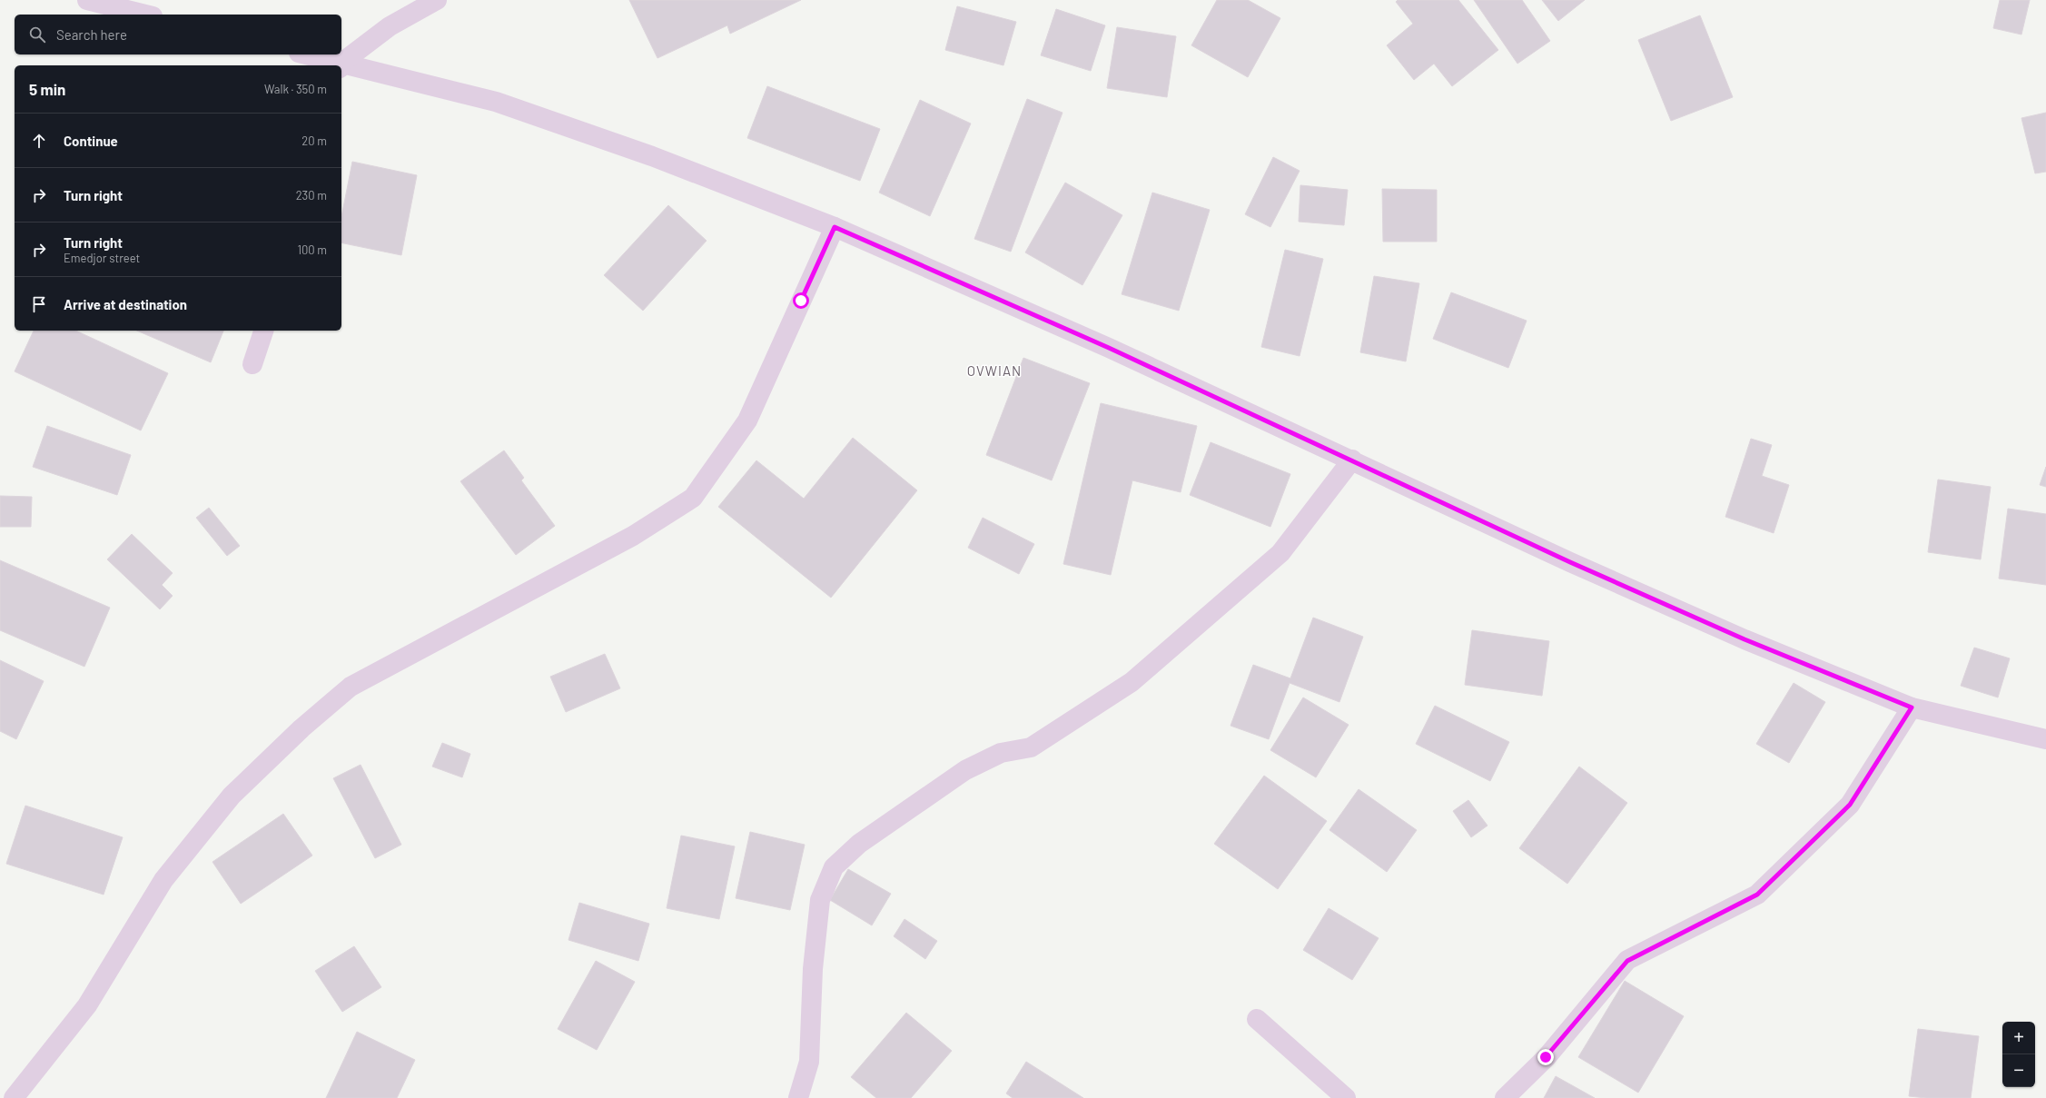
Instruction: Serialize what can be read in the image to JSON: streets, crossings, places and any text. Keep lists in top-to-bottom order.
{
  "districts": ["OVWIAN"],
  "page": {
    "search": "Search here",
    "heading": ["5 min", "Walk · 350 m"],
    "list": [
      ["Continue", "20 m"],
      ["Turn right", "230 m"],
      ["Turn right", "Emedjor street", "100 m"],
      "Arrive at destination"
    ],
    "map_buttons": ["+", "−"]
  }
}
